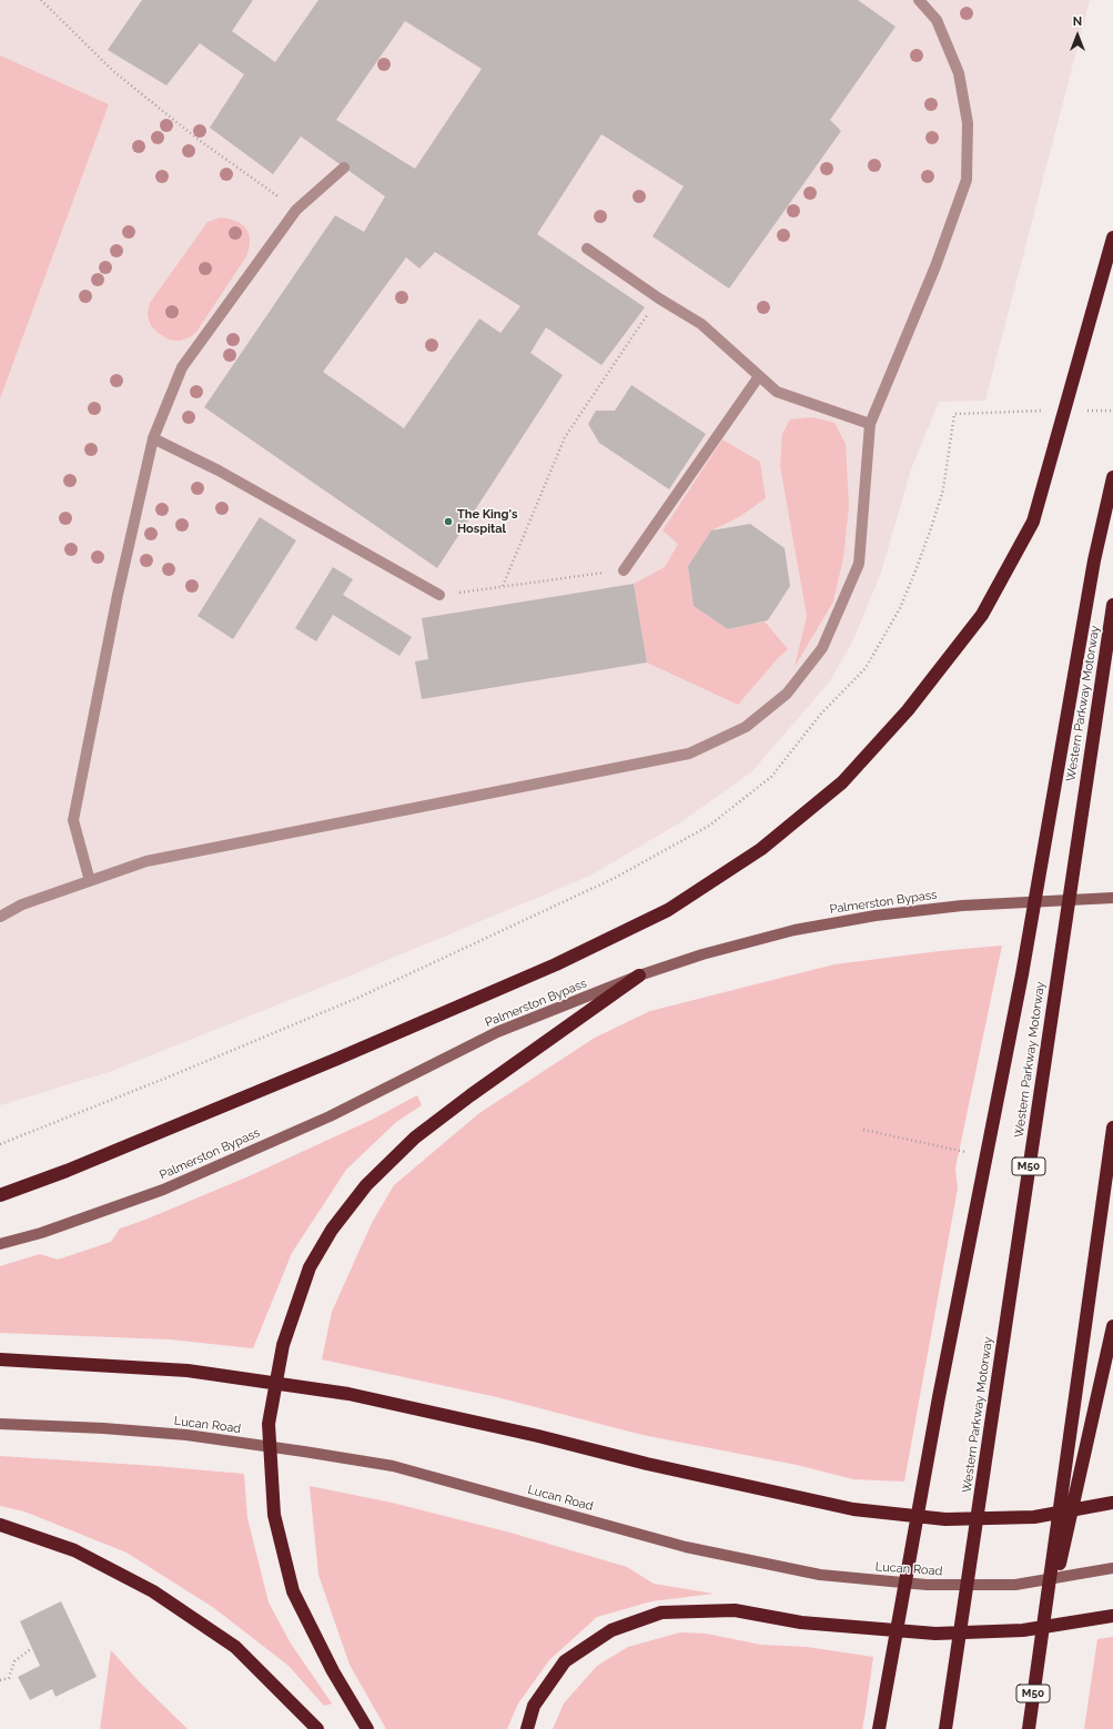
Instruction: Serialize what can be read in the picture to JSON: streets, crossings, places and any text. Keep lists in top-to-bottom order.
{
  "streets": {
    "highway": ["Western Parkway Motorway", "M50"],
    "main road": ["Palmerston Bypass", "Lucan Road"]
  },
  "places": ["The King's Hospital"],
  "north": "top"
}
